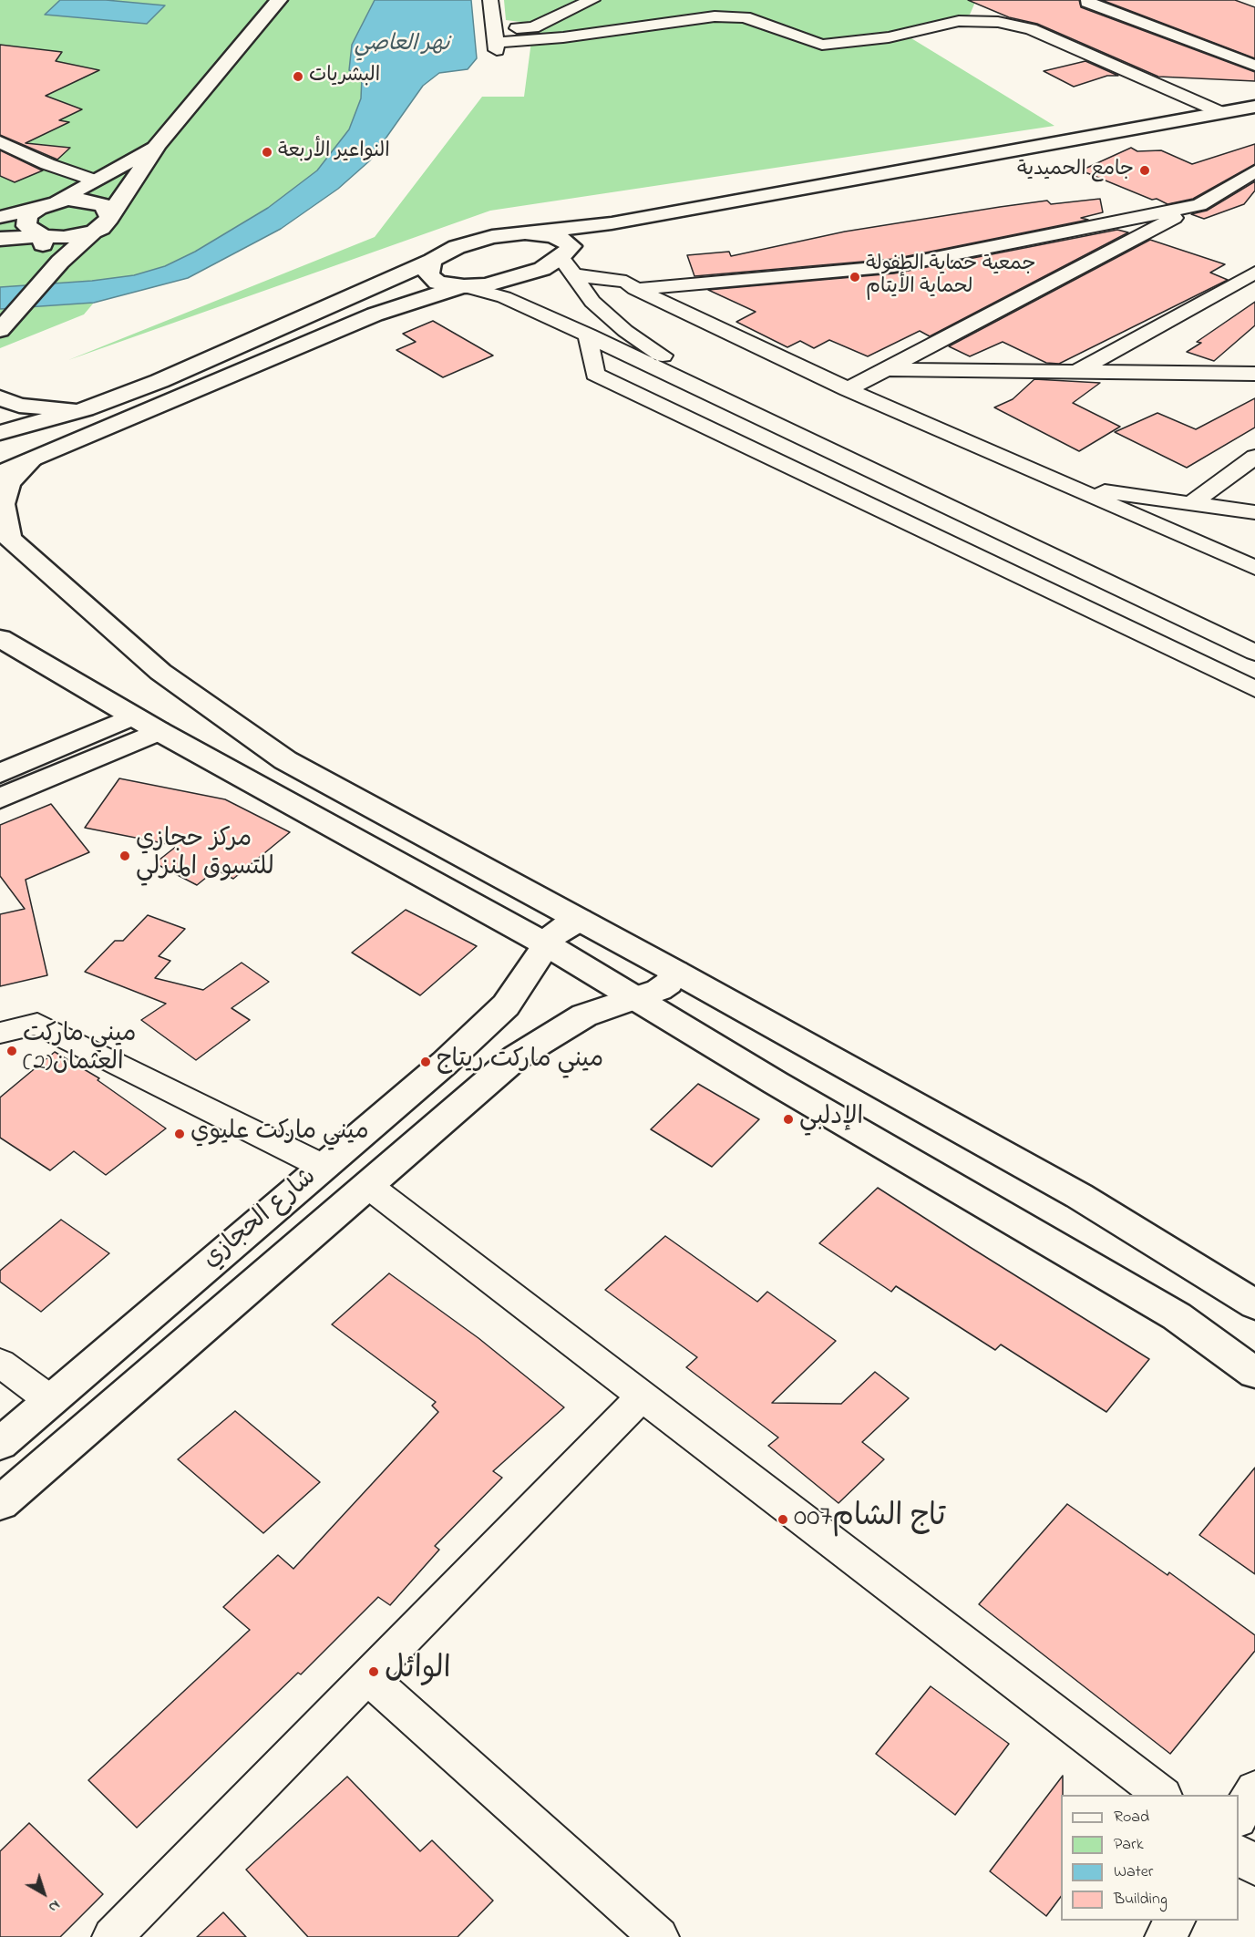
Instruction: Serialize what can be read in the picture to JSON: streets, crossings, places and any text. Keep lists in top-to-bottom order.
{
  "streets": {
    "main road": ["شارع الحجازي"]
  },
  "water": ["نهر العاصي"],
  "places": [
    "البشريات",
    "النواعير الأربعة",
    "جامع الحميدية",
    "جمعية حماية الطفولة لحماية الأيتام",
    "مركز حجازي للتسوق المنزلي",
    "ميني ماركت العثمان(2)",
    "ميني ماركت ريتاج",
    "الإدلبي",
    "ميني ماركت عليوي",
    "تاج الشام007",
    "الوائل"
  ],
  "legend": [
    "Road",
    "Park",
    "Water",
    "Building"
  ],
  "north": "bottom right"
}
